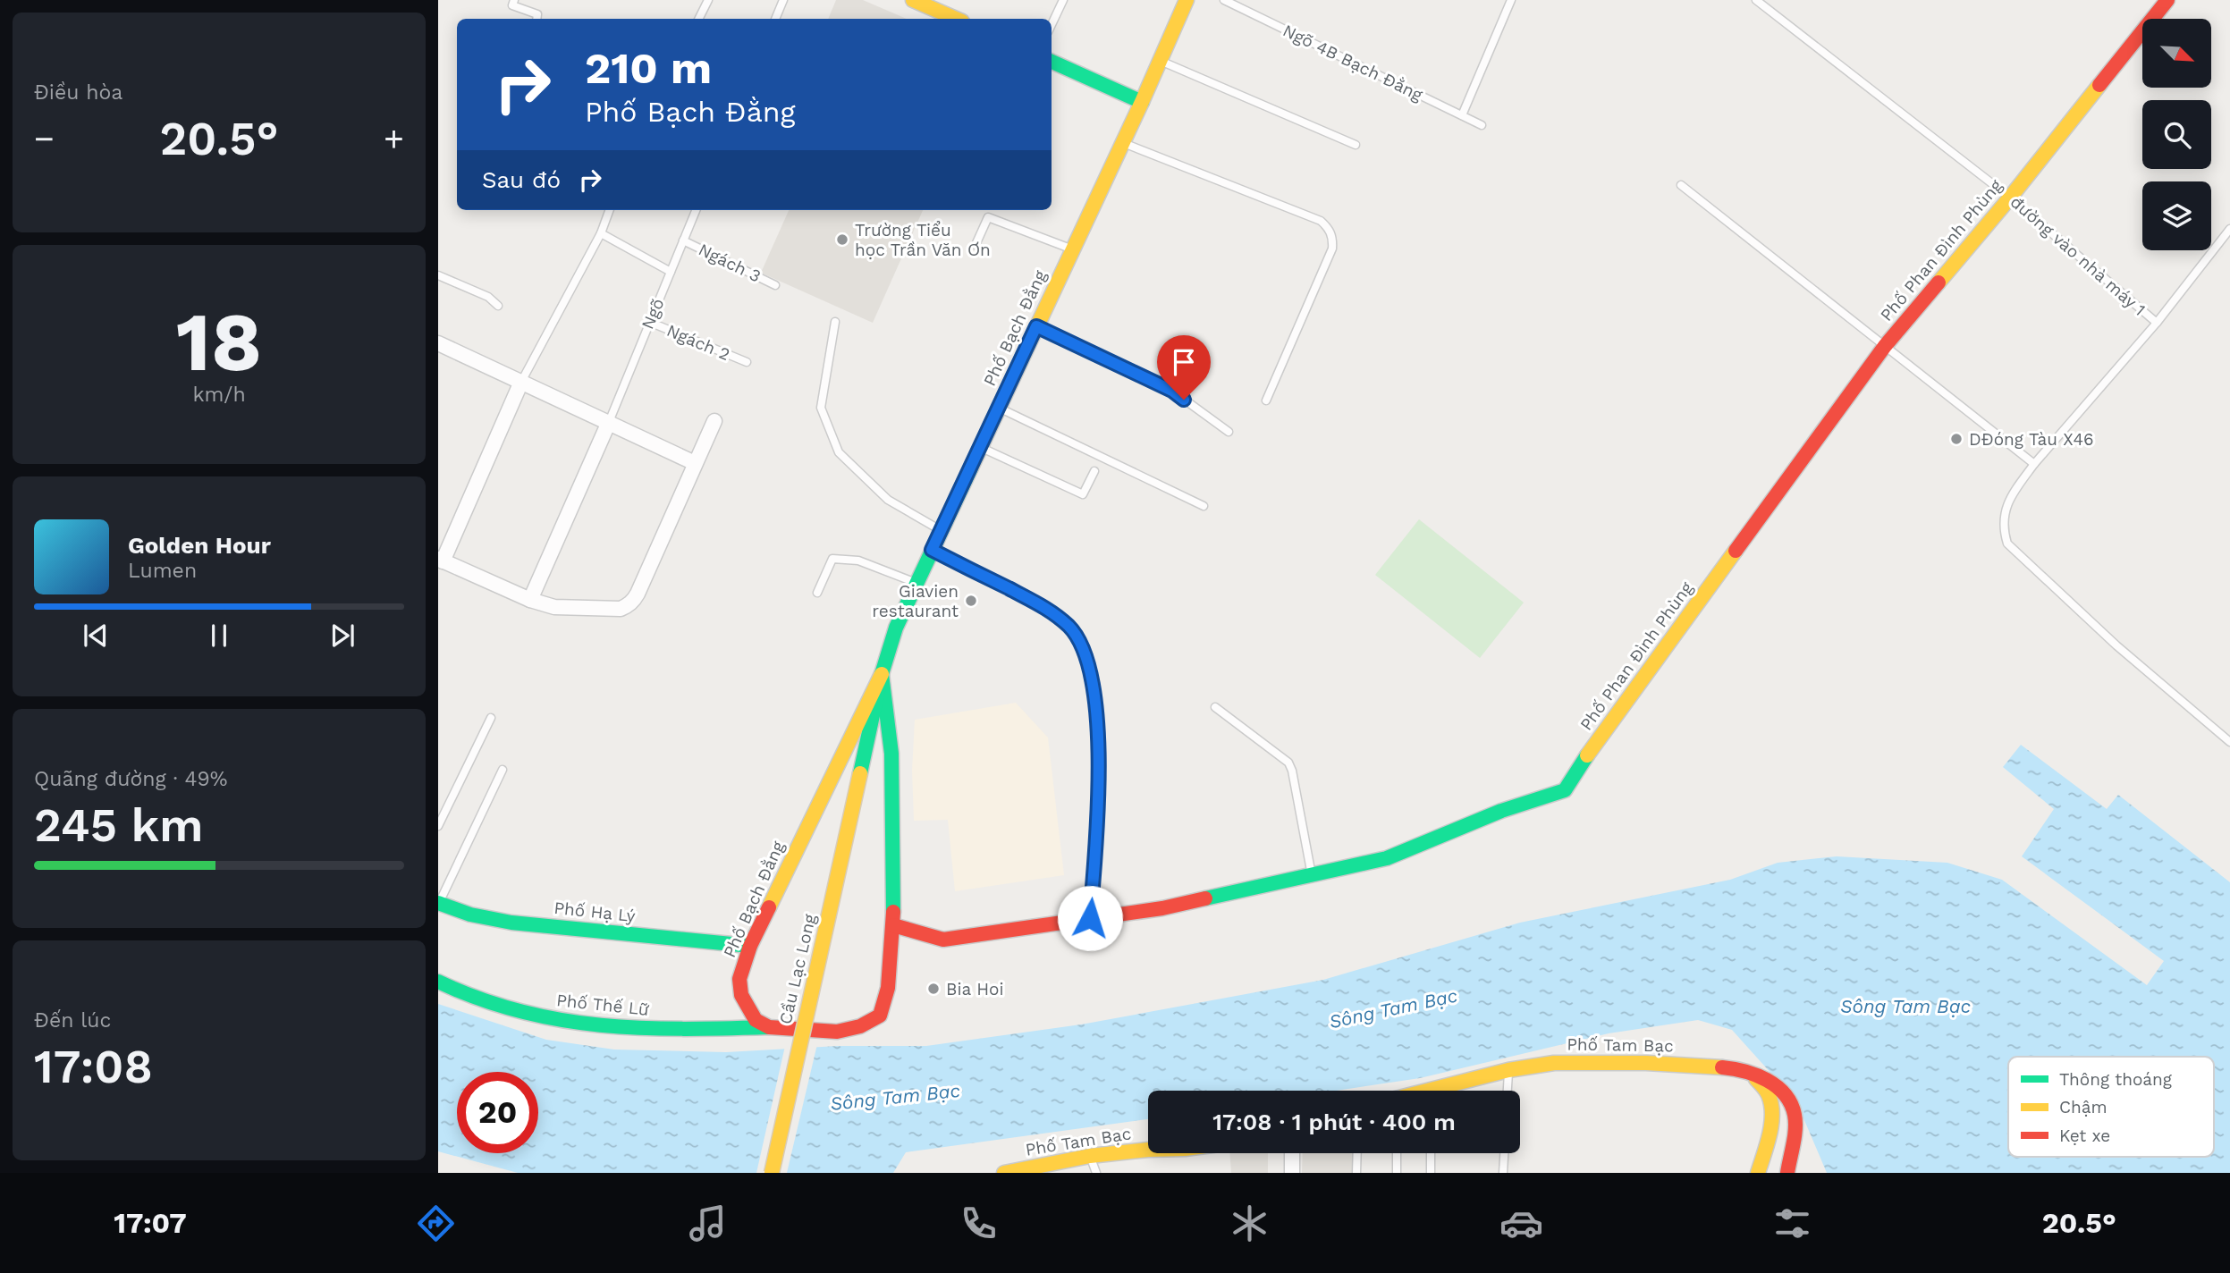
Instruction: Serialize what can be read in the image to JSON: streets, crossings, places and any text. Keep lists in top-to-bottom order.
{
  "streets": {
    "main road": [
      "Phố Phan Đình Phùng",
      "Phố Bạch Đằng",
      "Phố Hạ Lý",
      "Cầu Lạc Long",
      "Phố Thế Lữ",
      "Phố Tam Bạc"
    ],
    "lane": [
      "Ngõ 4B Bạch Đằng",
      "đường vào nhà máy 1",
      "Ngách 3",
      "Ngõ",
      "Ngách 2"
    ]
  },
  "crossings": [
    ["Phố Phan Đình Phùng", "đường vào nhà máy 1"],
    ["Phố Phan Đình Phùng", "Phố Bạch Đằng"],
    ["Ngách 3", "Ngõ"],
    ["Ngõ", "Ngách 2"],
    ["Phố Bạch Đằng", "Phố Hạ Lý"],
    ["Phố Bạch Đằng", "Cầu Lạc Long"],
    ["Phố Bạch Đằng", "Phố Thế Lữ"]
  ],
  "water": ["Sông Tam Bạc"],
  "places": [
    "Trường Tiểu học Trần Văn Ơn",
    "DĐóng Tàu X46",
    "Giavien restaurant",
    "Bia Hoi"
  ],
  "legend": ["Thông thoáng", "Chậm", "Kẹt xe"],
  "north": "bottom right",
  "page": {
    "tile": [
      "Điều hòa",
      ["18", "km/h"],
      ["Quãng đường · 49%", "245 km"],
      ["Đến lúc", "17:08"]
    ],
    "turn": ["210 m", "Phố Bạch Đằng"],
    "heat": ["−", "20.5°", "+"],
    "then": "Sau đó",
    "song": ["Golden Hour", "Lumen"],
    "limit": "20",
    "trip": "17:08 · 1 phút · 400 m",
    "tabs": ["17:07", "20.5°"]
  }
}
